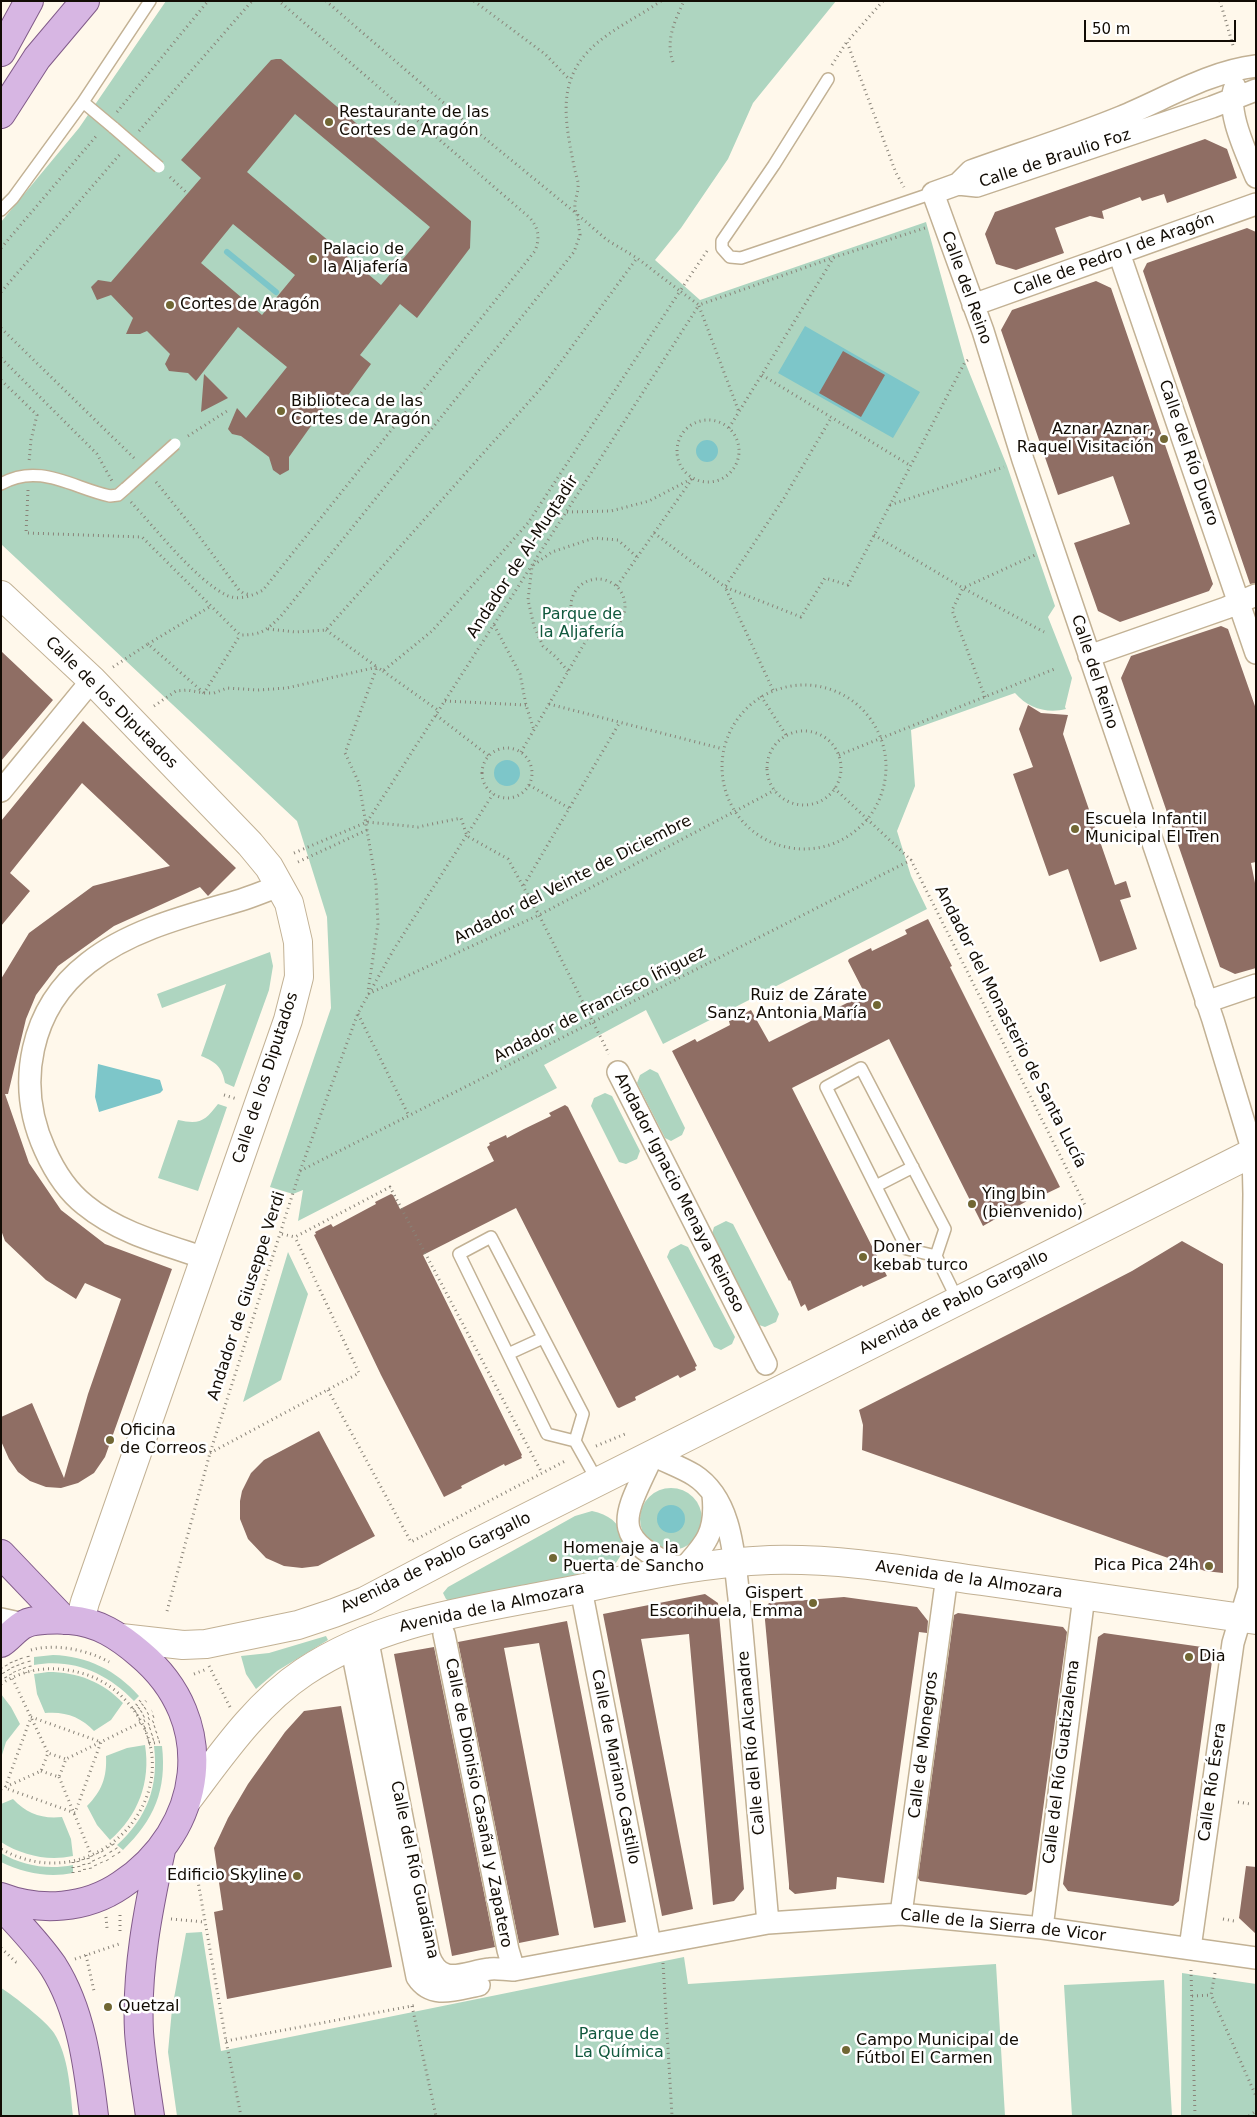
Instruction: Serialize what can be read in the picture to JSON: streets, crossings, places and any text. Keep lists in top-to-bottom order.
{
  "streets": {
    "street": [
      "Calle de Braulio Foz",
      "Calle de Pedro I de Aragón",
      "Calle del Reino",
      "Calle del Río Duero",
      "Calle de los Diputados",
      "Andador Ignacio Menaya Reinoso",
      "Avenida de Pablo Gargallo",
      "Avenida de la Almozara",
      "Calle del Río Alcanadre",
      "Calle de Monegros",
      "Calle del Río Guatizalema",
      "Calle de Mariano Castillo",
      "Calle Río Ésera",
      "Calle de Dionisio Casañal y Zapatero",
      "Calle del Río Guadiana",
      "Calle de la Sierra de Vicor"
    ],
    "path": [
      "Andador de Al-Muqtadir",
      "Andador del Veinte de Diciembre",
      "Andador de Francisco Íñiguez",
      "Andador del Monasterio de Santa Lucía",
      "Andador de Giuseppe Verdi"
    ]
  },
  "crossings": [
    ["Calle de Pedro I de Aragón", "Calle del Reino"],
    ["Calle de Pedro I de Aragón", "Calle del Río Duero"],
    ["Calle del Reino", "Avenida de Pablo Gargallo"],
    ["Calle del Reino", "Calle Río Ésera"],
    ["Andador del Veinte de Diciembre", "Andador Ignacio Menaya Reinoso"],
    ["Andador del Veinte de Diciembre", "Andador de Giuseppe Verdi"],
    ["Andador de Francisco Íñiguez", "Andador del Monasterio de Santa Lucía"],
    ["Andador de Francisco Íñiguez", "Andador Ignacio Menaya Reinoso"],
    ["Andador de Francisco Íñiguez", "Andador de Giuseppe Verdi"],
    ["Avenida de Pablo Gargallo", "Avenida de la Almozara"],
    ["Avenida de la Almozara", "Calle del Río Alcanadre"],
    ["Avenida de la Almozara", "Calle de Monegros"],
    ["Avenida de la Almozara", "Calle del Río Guatizalema"],
    ["Avenida de la Almozara", "Calle de Mariano Castillo"],
    ["Avenida de la Almozara", "Calle Río Ésera"],
    ["Avenida de la Almozara", "Calle del Río Guadiana"],
    ["Calle del Río Alcanadre", "Calle de la Sierra de Vicor"],
    ["Calle de Monegros", "Calle de la Sierra de Vicor"],
    ["Calle del Río Guatizalema", "Calle de la Sierra de Vicor"],
    ["Calle de Mariano Castillo", "Calle de la Sierra de Vicor"],
    ["Calle Río Ésera", "Calle de la Sierra de Vicor"],
    ["Calle de Dionisio Casañal y Zapatero", "Calle del Río Guadiana"],
    ["Calle de Dionisio Casañal y Zapatero", "Calle de la Sierra de Vicor"],
    ["Calle del Río Guadiana", "Calle de la Sierra de Vicor"]
  ],
  "parks": ["Parque de la Aljafería", "Parque de La Química"],
  "places": [
    "Restaurante de las Cortes de Aragón",
    "Palacio de la Aljafería",
    "Cortes de Aragón",
    "Biblioteca de las Cortes de Aragón",
    "Aznar Aznar, Raquel Visitación",
    "Escuela Infantil Municipal El Tren",
    "Ruiz de Zárate Sanz, Antonia María",
    "Ying bin (bienvenido)",
    "Doner kebab turco",
    "Oficina de Correos",
    "Homenaje a la Puerta de Sancho",
    "Pica Pica 24h",
    "Gispert Escorihuela, Emma",
    "Dia",
    "Edificio Skyline",
    "Quetzal",
    "Campo Municipal de Fútbol El Carmen"
  ],
  "scale_bar": "50 m"
}
